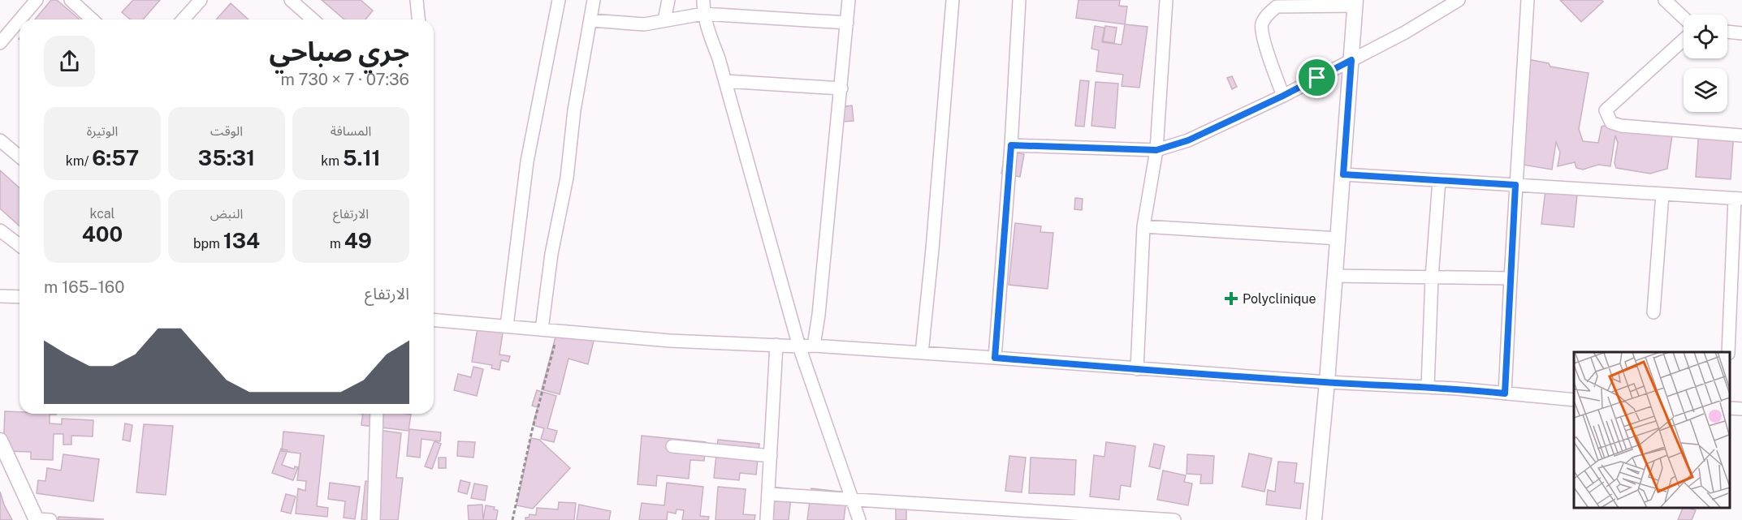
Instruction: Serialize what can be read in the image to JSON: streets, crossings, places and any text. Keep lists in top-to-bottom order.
{
  "places": {
    "health": ["Polyclinique"]
  },
  "page": {
    "heading": ["جري صباحي", "07:36 · 7 × 730 m"],
    "stats": [
      ["المسافة", "5.11 km"],
      ["الوقت", "35:31"],
      ["الوتيرة", "6:57 /km"],
      ["الارتفاع", "49 m"],
      ["النبض", "134 bpm"],
      ["kcal", "400"]
    ],
    "chart": ["الارتفاع", "160–165 m"]
  }
}
